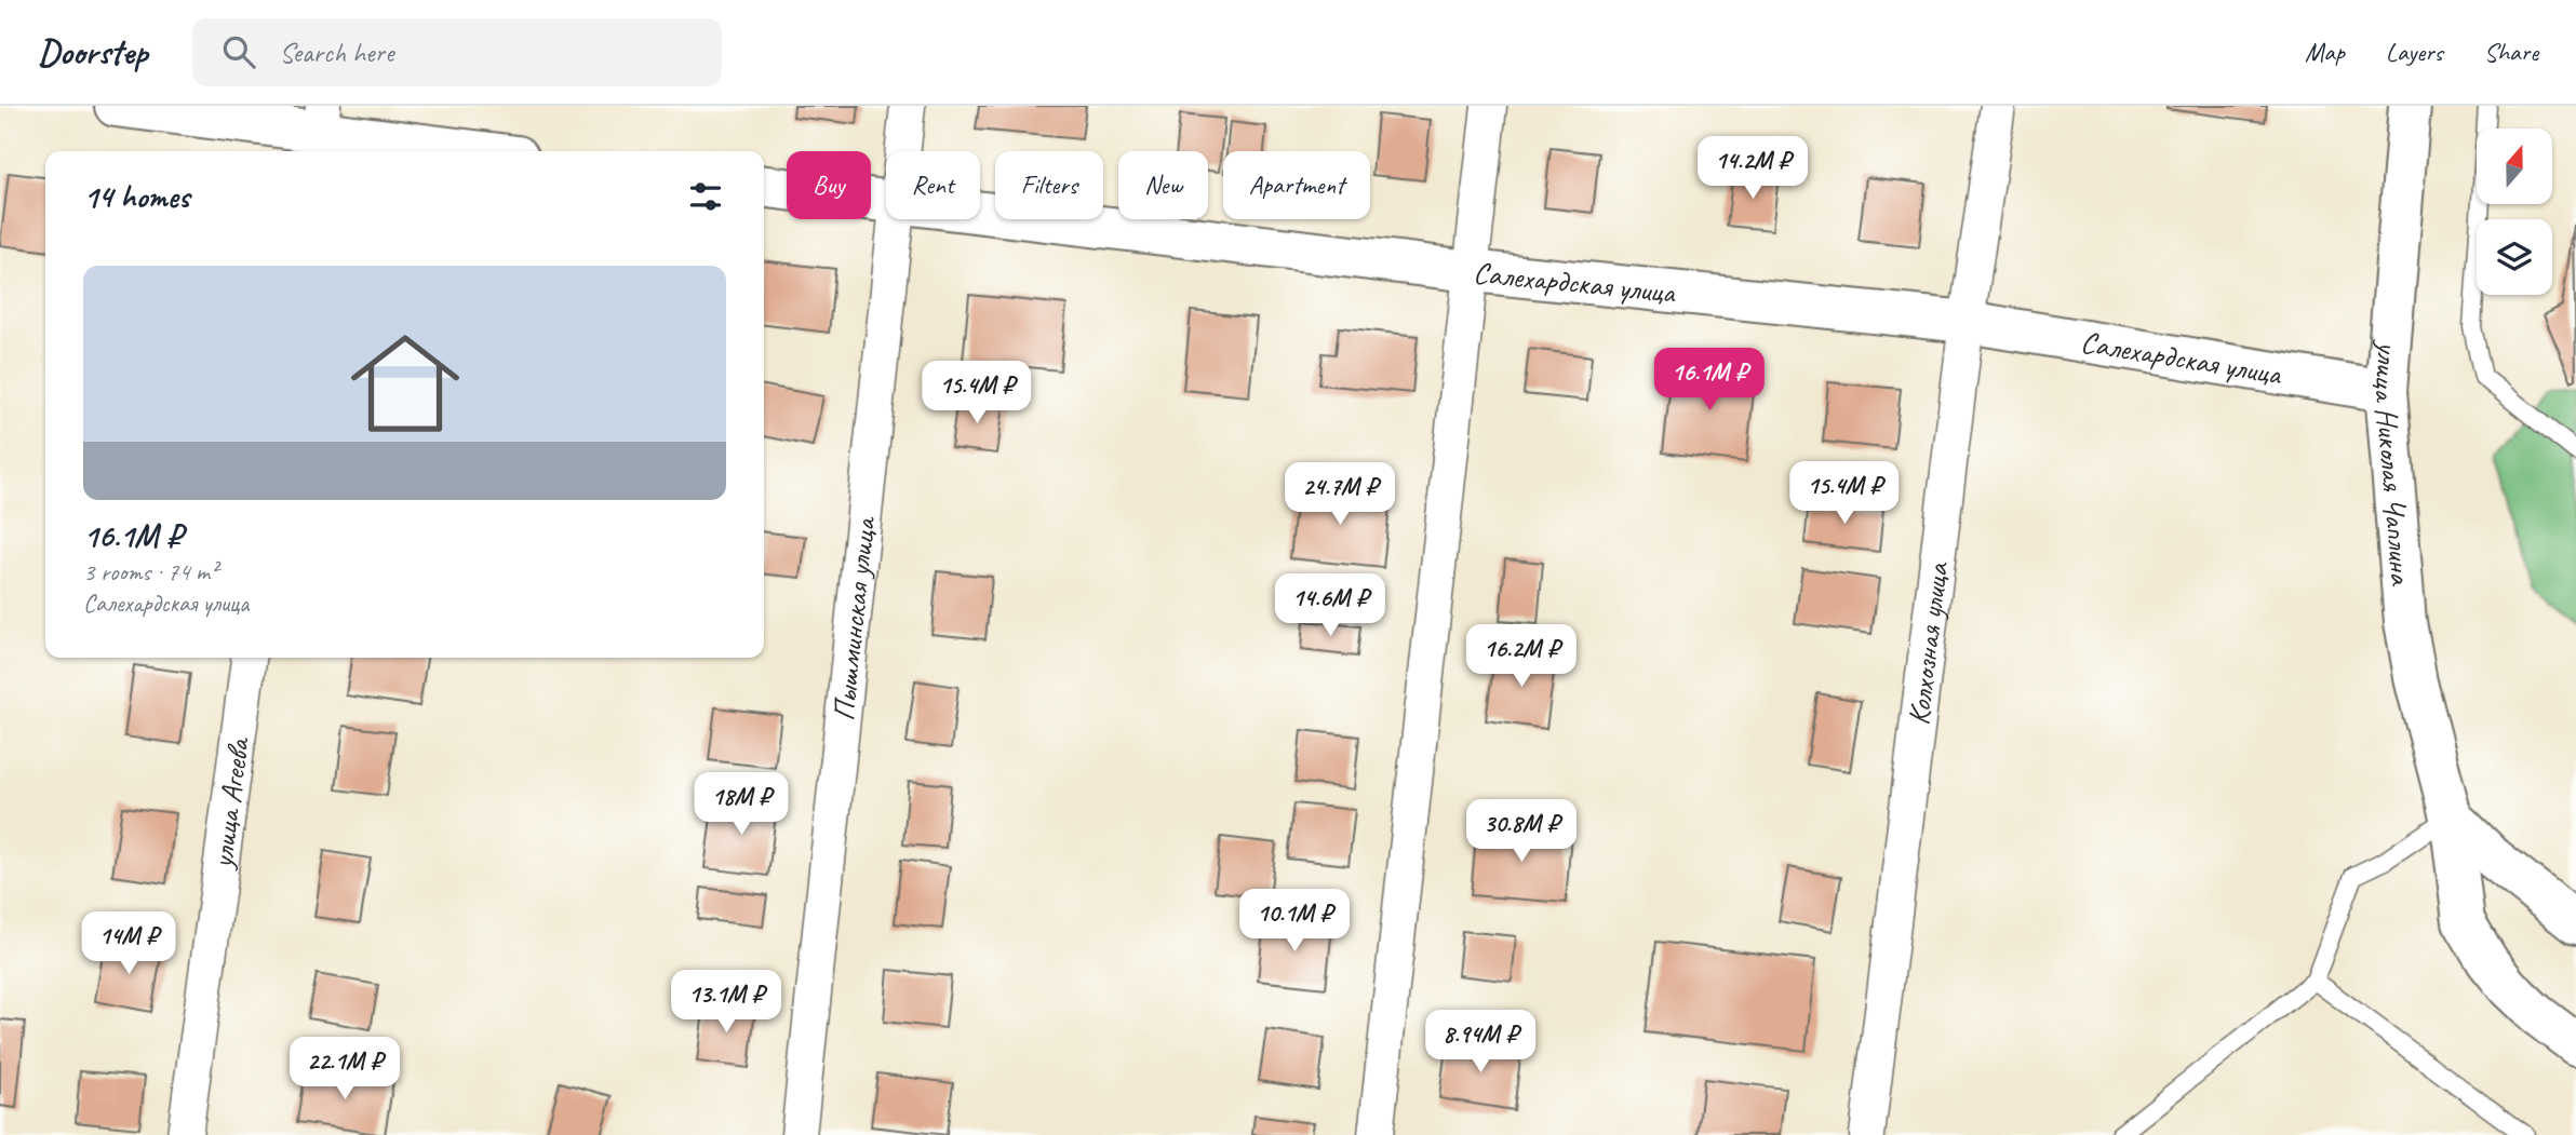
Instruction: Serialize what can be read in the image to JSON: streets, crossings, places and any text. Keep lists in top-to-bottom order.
{
  "streets": {
    "street": [
      "Салехардская улица",
      "улица Николая Чаплина",
      "Пышминская улица",
      "Колхозная улица",
      "улица Агеева"
    ]
  },
  "crossings": [
    ["Салехардская улица", "улица Николая Чаплина"],
    ["Салехардская улица", "Колхозная улица"]
  ],
  "north": "top",
  "page": {
    "header": "Doorstep",
    "search": "Search here",
    "nav": ["Map", "Layers", "Share"],
    "price": [
      "14.2M ₽",
      "16.1M ₽",
      "15.4M ₽",
      "15.4M ₽",
      "24.7M ₽",
      "14.6M ₽",
      "16.2M ₽",
      "18M ₽",
      "30.8M ₽",
      "10.1M ₽",
      "14M ₽",
      "13.1M ₽",
      "8.94M ₽",
      "22.1M ₽"
    ],
    "chip": [
      "Buy",
      "Rent",
      "Filters",
      "New",
      "Apartment"
    ],
    "heading": "14 homes",
    "list": [
      {
        "name": "16.1M ₽",
        "note": "3 rooms · 74 m² · Салехардская улица"
      }
    ]
  }
}
